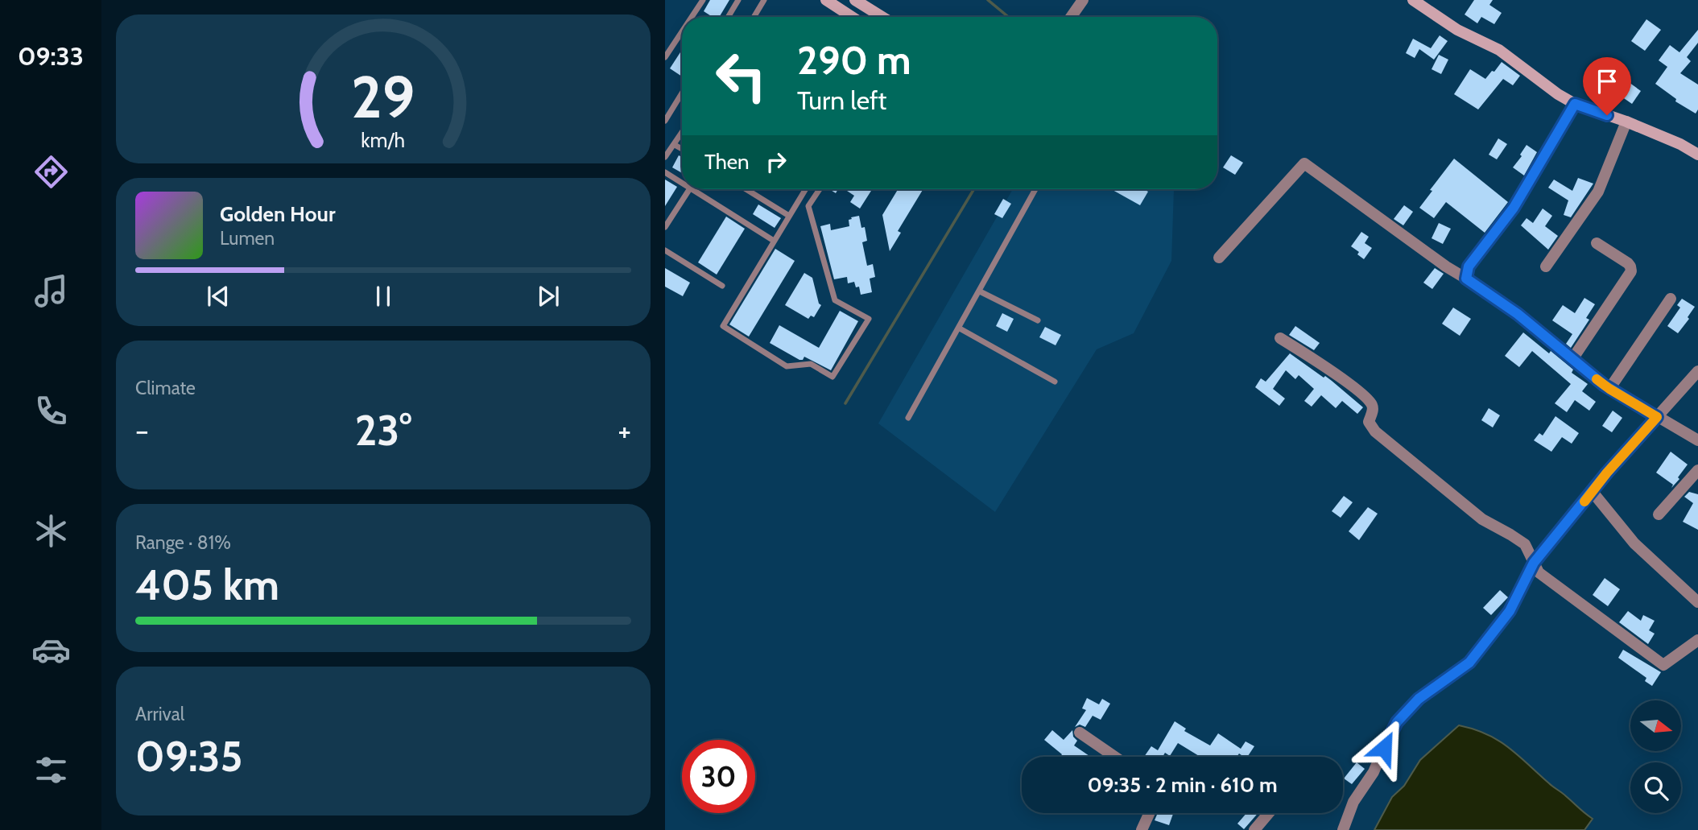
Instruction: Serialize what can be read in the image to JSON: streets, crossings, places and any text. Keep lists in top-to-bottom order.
{
  "north": "right",
  "page": {
    "tabs": "09:33",
    "turn": ["290 m", "Turn left"],
    "then": "Then",
    "song": ["Golden Hour", "Lumen"],
    "tile": [
      "Climate",
      ["Range · 81%", "405 km"],
      ["Arrival", "09:35"]
    ],
    "heat": ["−", "23°", "+"],
    "limit": "30",
    "trip": "09:35 · 2 min · 610 m",
    "gauge": ["29", "km/h"]
  }
}
